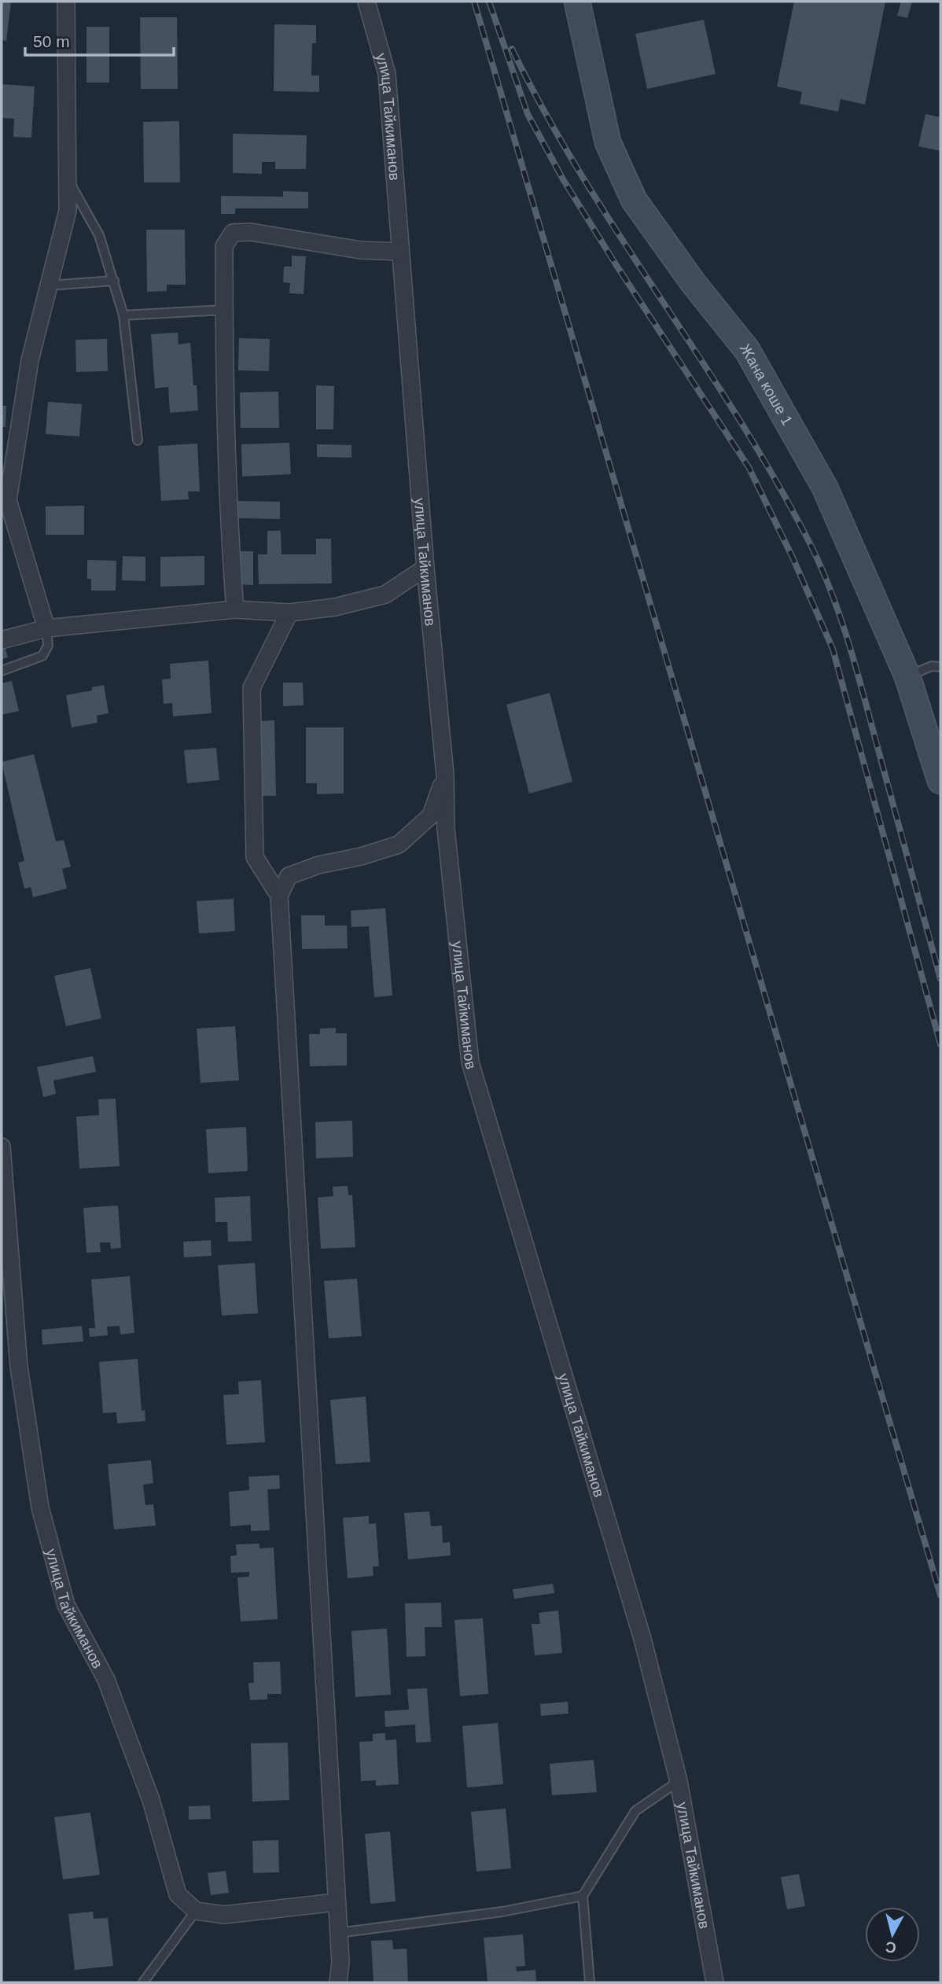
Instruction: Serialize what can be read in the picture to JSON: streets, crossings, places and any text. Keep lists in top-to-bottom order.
{
  "streets": {
    "street": ["улица Тайкиманов", "Жана коше 1"]
  },
  "scale_bar": "50 m",
  "north": "bottom"
}
